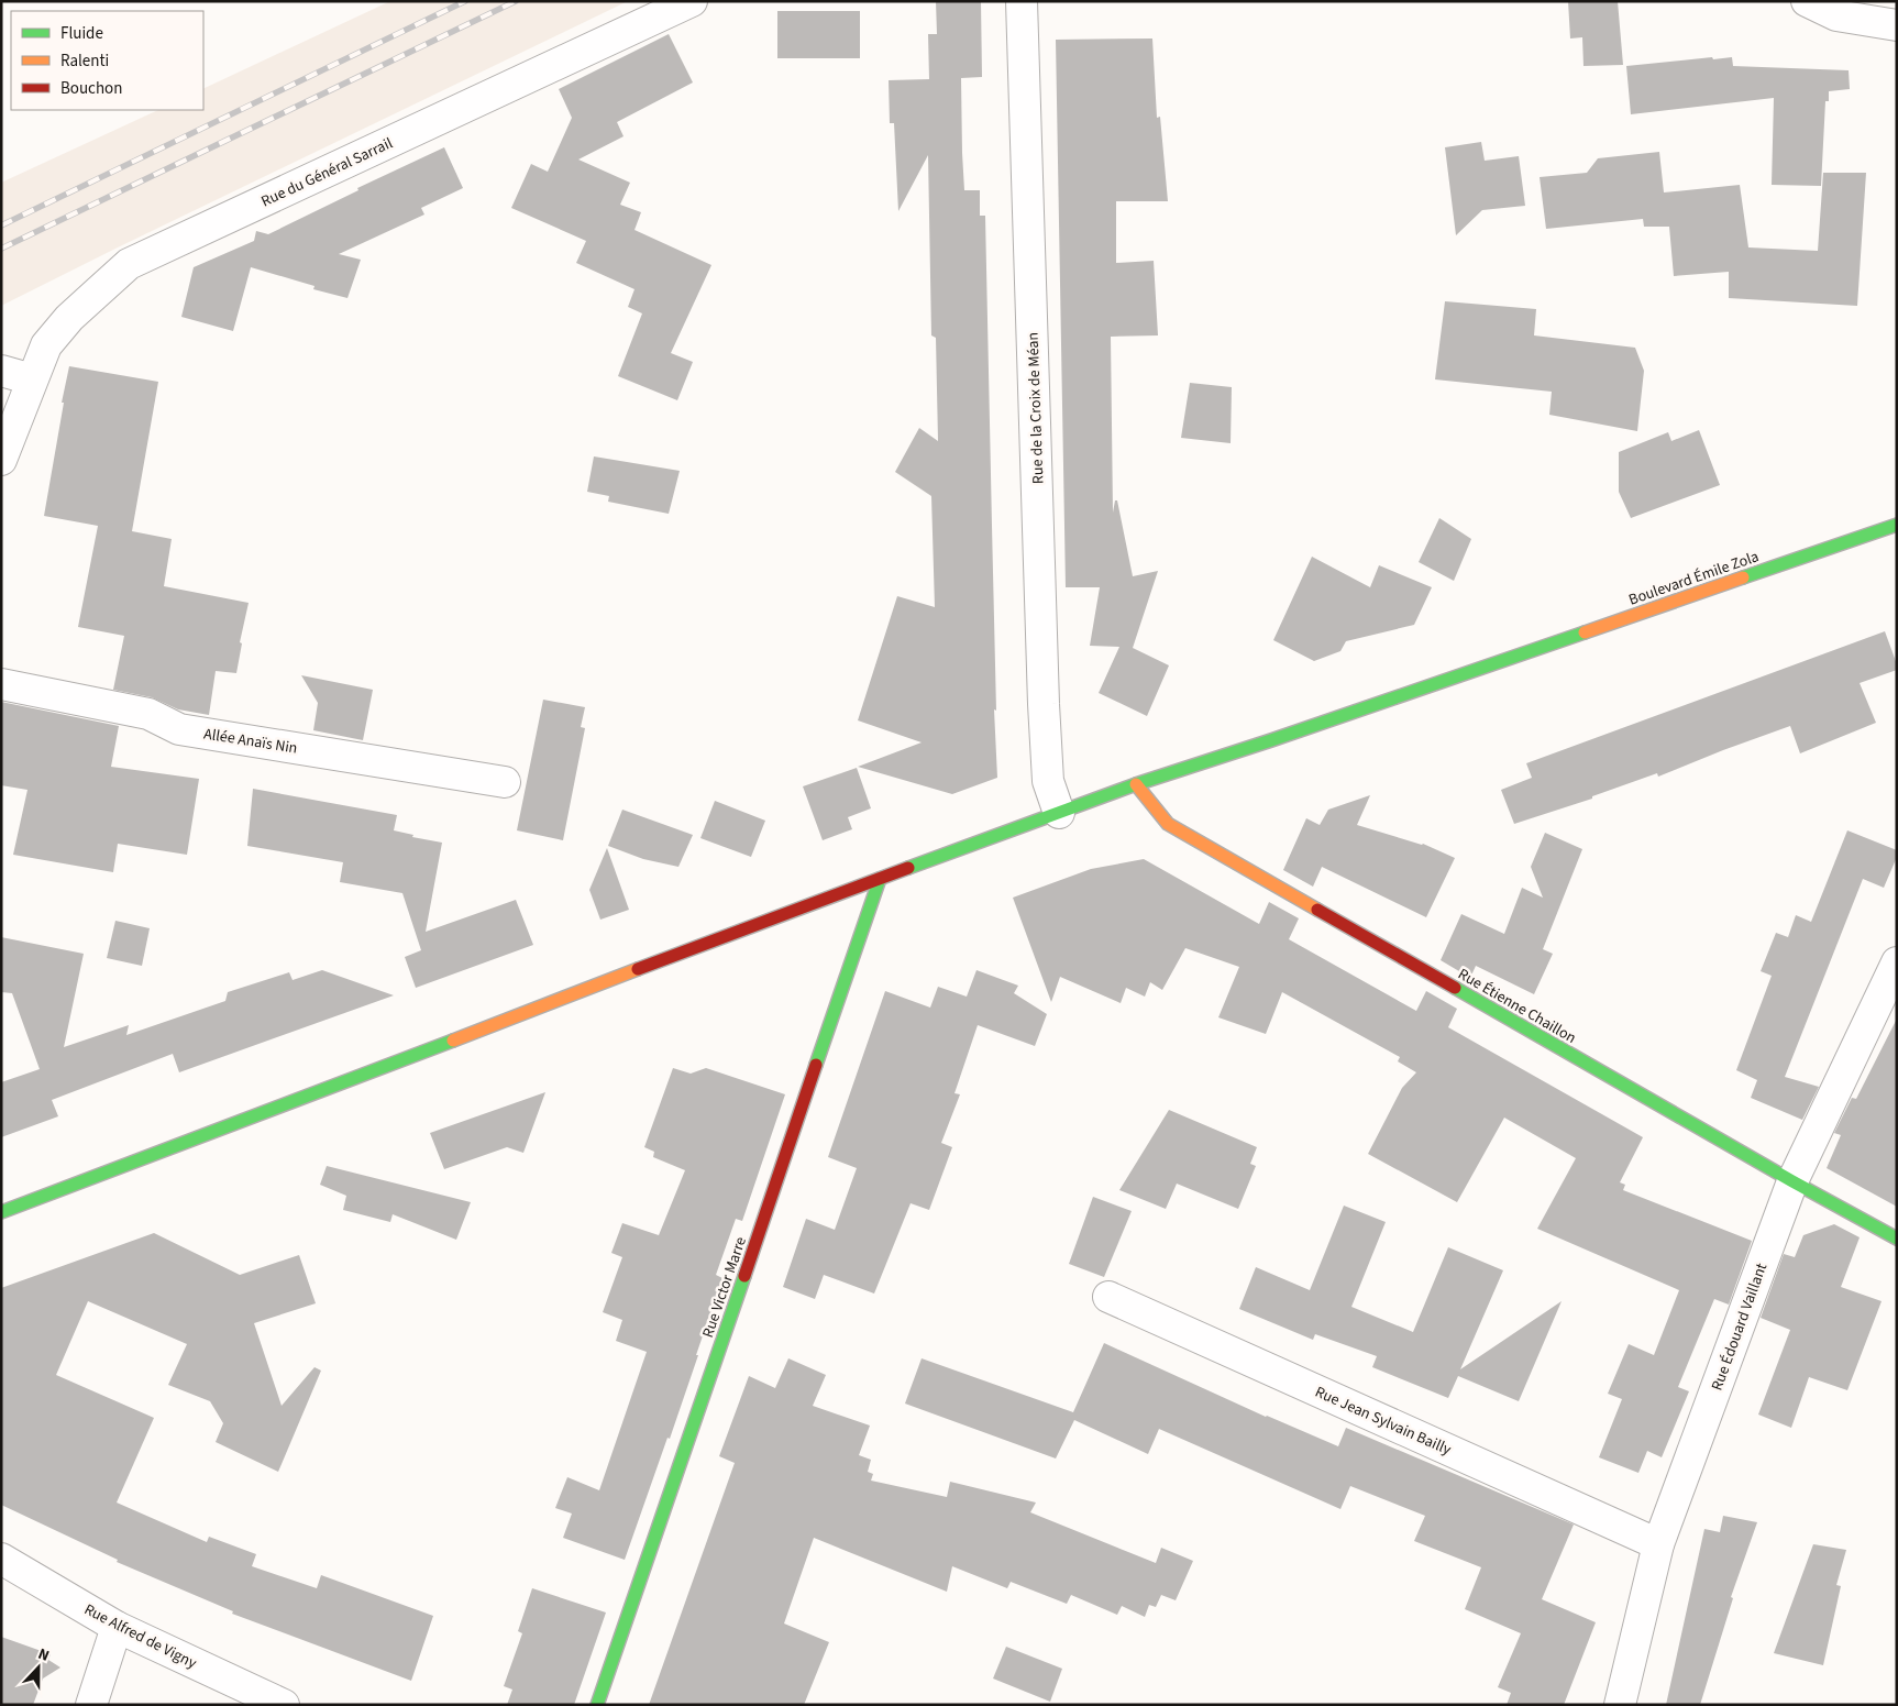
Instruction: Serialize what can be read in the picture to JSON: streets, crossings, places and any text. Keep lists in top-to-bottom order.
{
  "streets": {
    "main road": ["Boulevard Émile Zola", "Rue Étienne Chaillon", "Rue Victor Marre"],
    "street": [
      "Rue du Général Sarrail",
      "Rue de la Croix de Méan",
      "Allée Anaïs Nin",
      "Rue Édouard Vaillant",
      "Rue Jean Sylvain Bailly",
      "Rue Alfred de Vigny"
    ]
  },
  "crossings": [
    ["Rue de la Croix de Méan", "Boulevard Émile Zola"],
    ["Boulevard Émile Zola", "Rue Étienne Chaillon"],
    ["Boulevard Émile Zola", "Rue Victor Marre"],
    ["Rue Étienne Chaillon", "Rue Édouard Vaillant"],
    ["Rue Édouard Vaillant", "Rue Jean Sylvain Bailly"]
  ],
  "legend": ["Fluide", "Ralenti", "Bouchon"],
  "north": "top"
}
